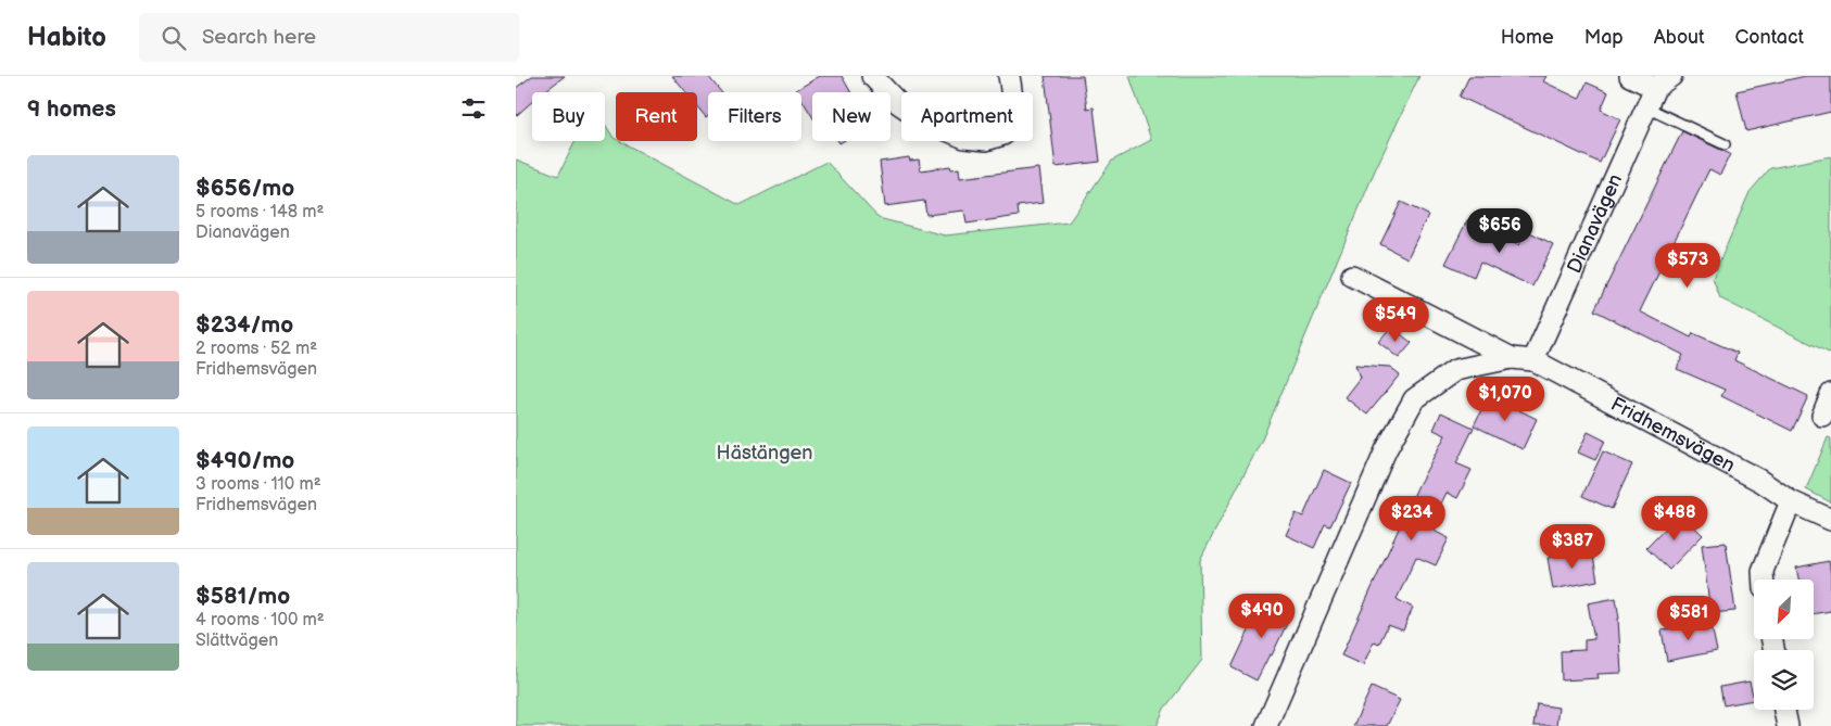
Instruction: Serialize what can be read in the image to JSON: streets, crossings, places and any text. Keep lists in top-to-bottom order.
{
  "streets": {
    "street": ["Dianavägen", "Fridhemsvägen"]
  },
  "crossings": [
    ["Dianavägen", "Fridhemsvägen"]
  ],
  "parks": ["Hästängen"],
  "north": "bottom left",
  "page": {
    "header": "Habito",
    "search": "Search here",
    "nav": [
      "Home",
      "Map",
      "About",
      "Contact"
    ],
    "heading": "9 homes",
    "chip": [
      "Buy",
      "Rent",
      "Filters",
      "New",
      "Apartment"
    ],
    "list": [
      {
        "name": "$656/mo",
        "note": "5 rooms · 148 m² · Dianavägen"
      },
      {
        "name": "$234/mo",
        "note": "2 rooms · 52 m² · Fridhemsvägen"
      },
      {
        "name": "$490/mo",
        "note": "3 rooms · 110 m² · Fridhemsvägen"
      },
      {
        "name": "$581/mo",
        "note": "4 rooms · 100 m² · Slättvägen"
      }
    ],
    "price": [
      "$656",
      "$573",
      "$549",
      "$1,070",
      "$234",
      "$488",
      "$387",
      "$490",
      "$581"
    ]
  }
}
